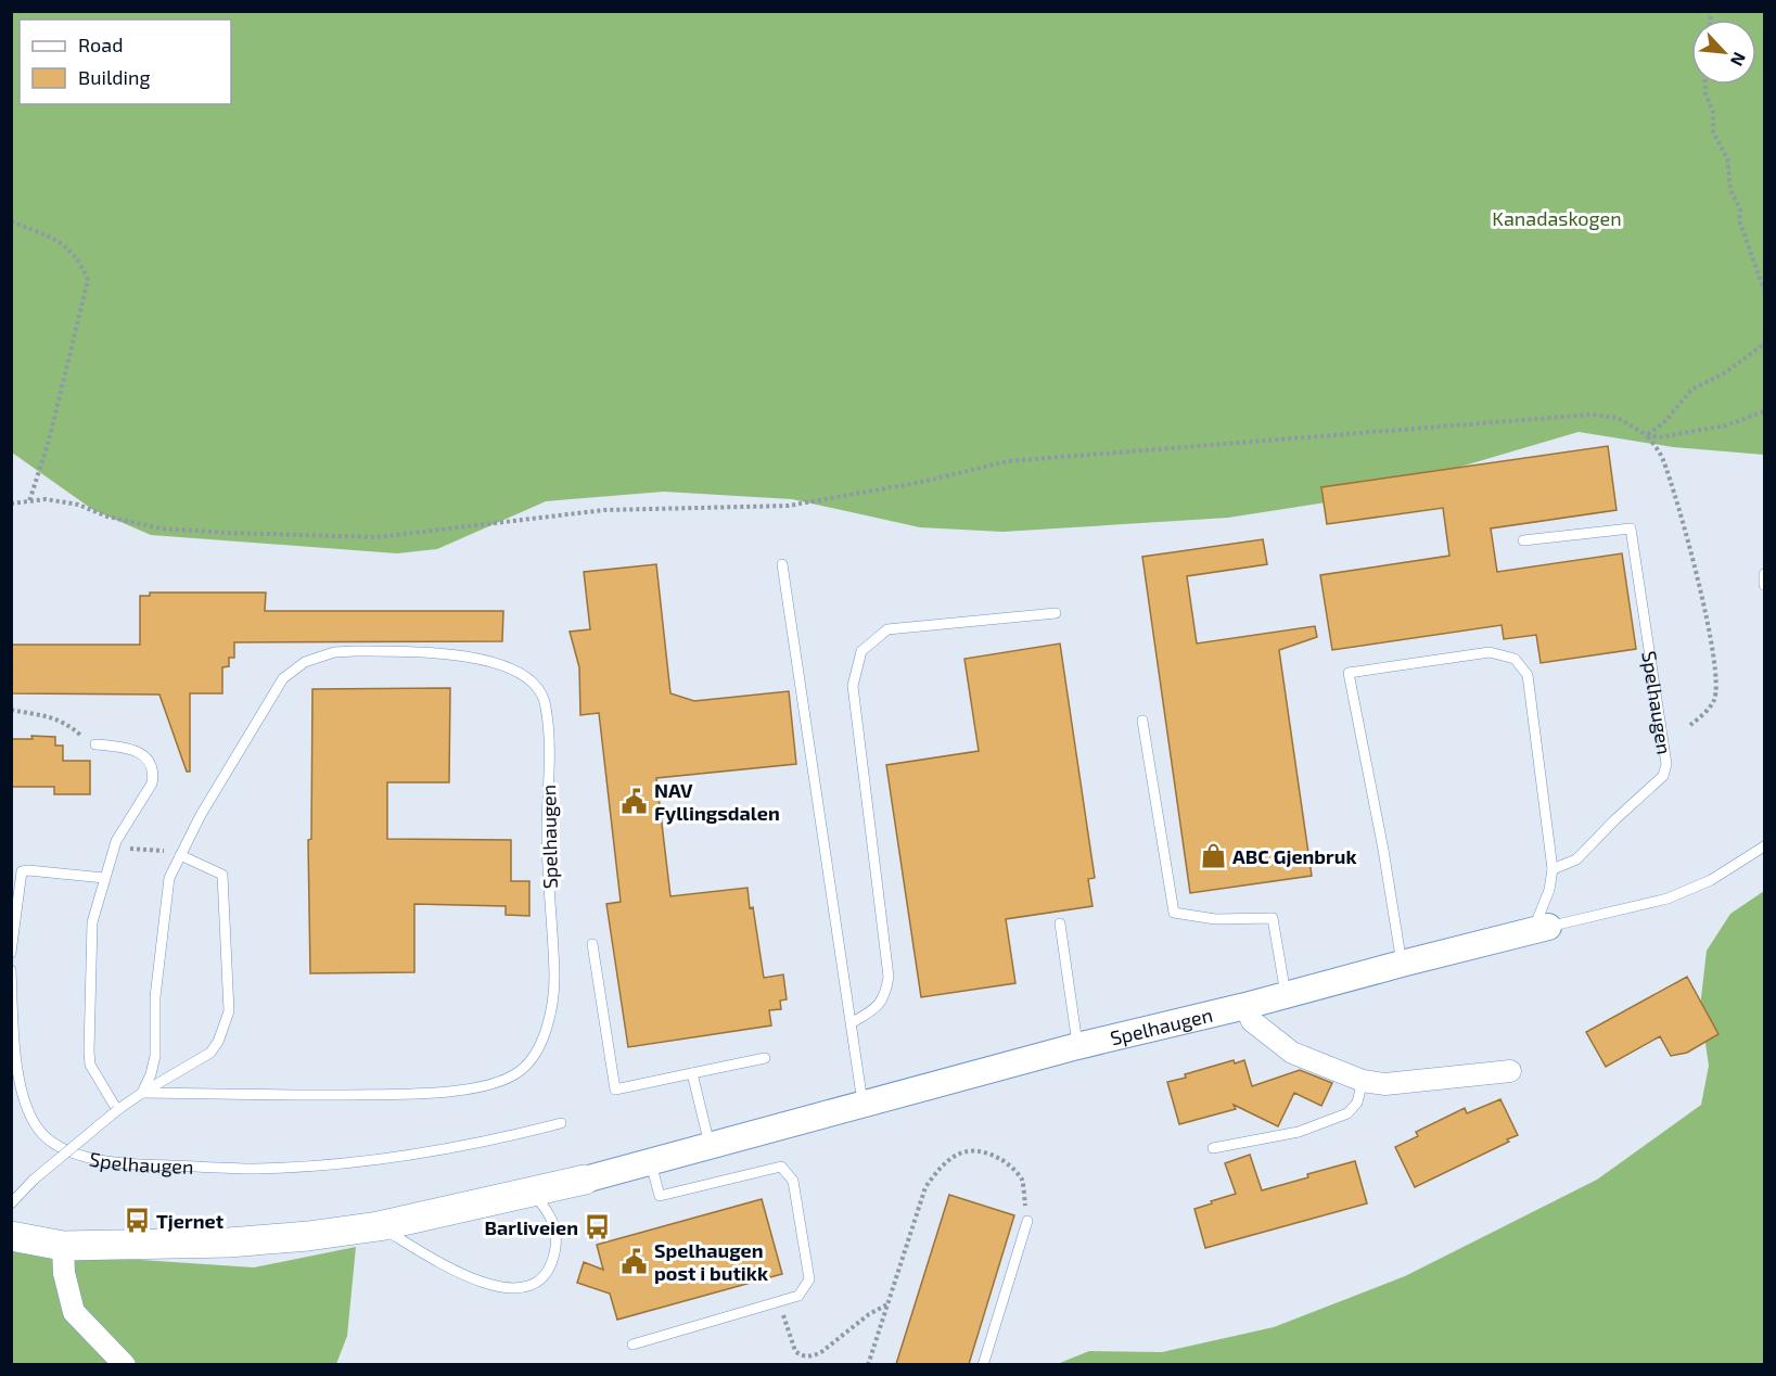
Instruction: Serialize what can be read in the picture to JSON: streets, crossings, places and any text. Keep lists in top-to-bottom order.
{
  "streets": {
    "main road": ["Spelhaugen"]
  },
  "parks": ["Kanadaskogen"],
  "places": {
    "public building": ["NAV Fyllingsdalen", "Spelhaugen post i butikk"],
    "shop": ["ABC Gjenbruk"],
    "bus stop": ["Tjernet", "Barliveien"]
  },
  "legend": ["Road", "Building"],
  "north": "bottom right"
}
